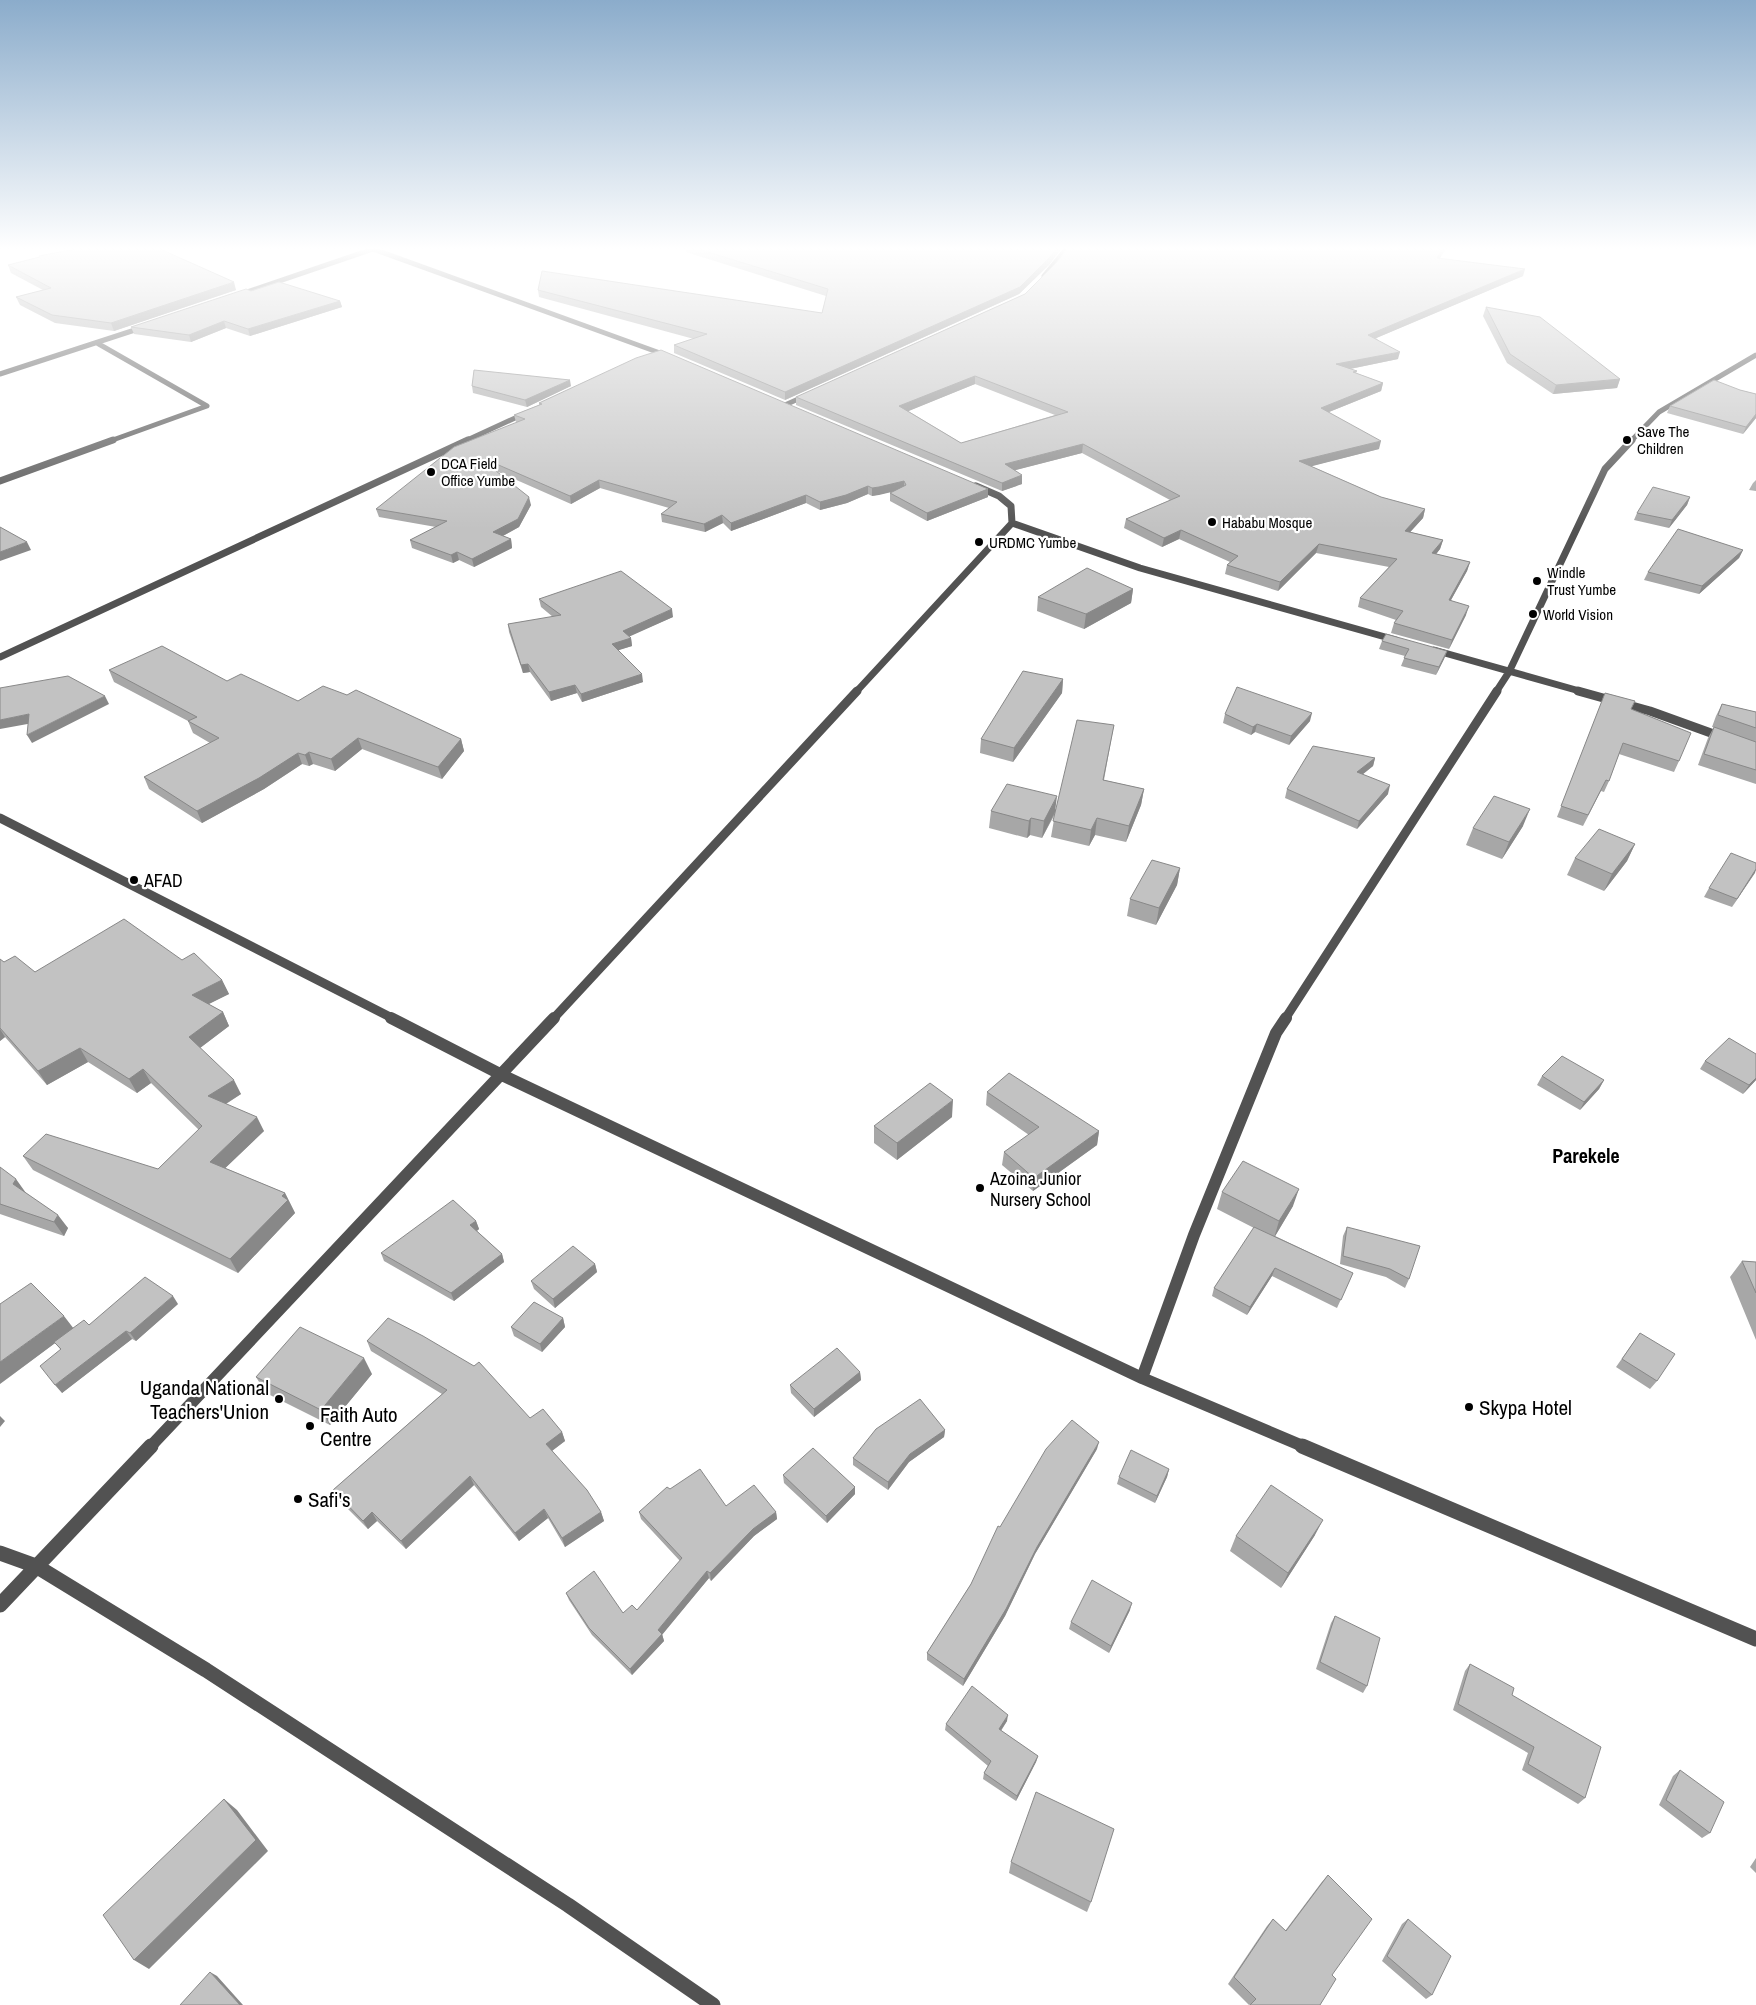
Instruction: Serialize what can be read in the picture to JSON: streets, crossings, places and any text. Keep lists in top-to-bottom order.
{
  "districts": ["Parekele"],
  "places": [
    "Save The Children",
    "DCA Field Office Yumbe",
    "Hababu Mosque",
    "URDMC Yumbe",
    "Windle Trust Yumbe",
    "World Vision",
    "AFAD",
    "Azoina Junior Nursery School",
    "Uganda National Teachers'Union",
    "Skypa Hotel",
    "Faith Auto Centre",
    "Safi's"
  ]
}
